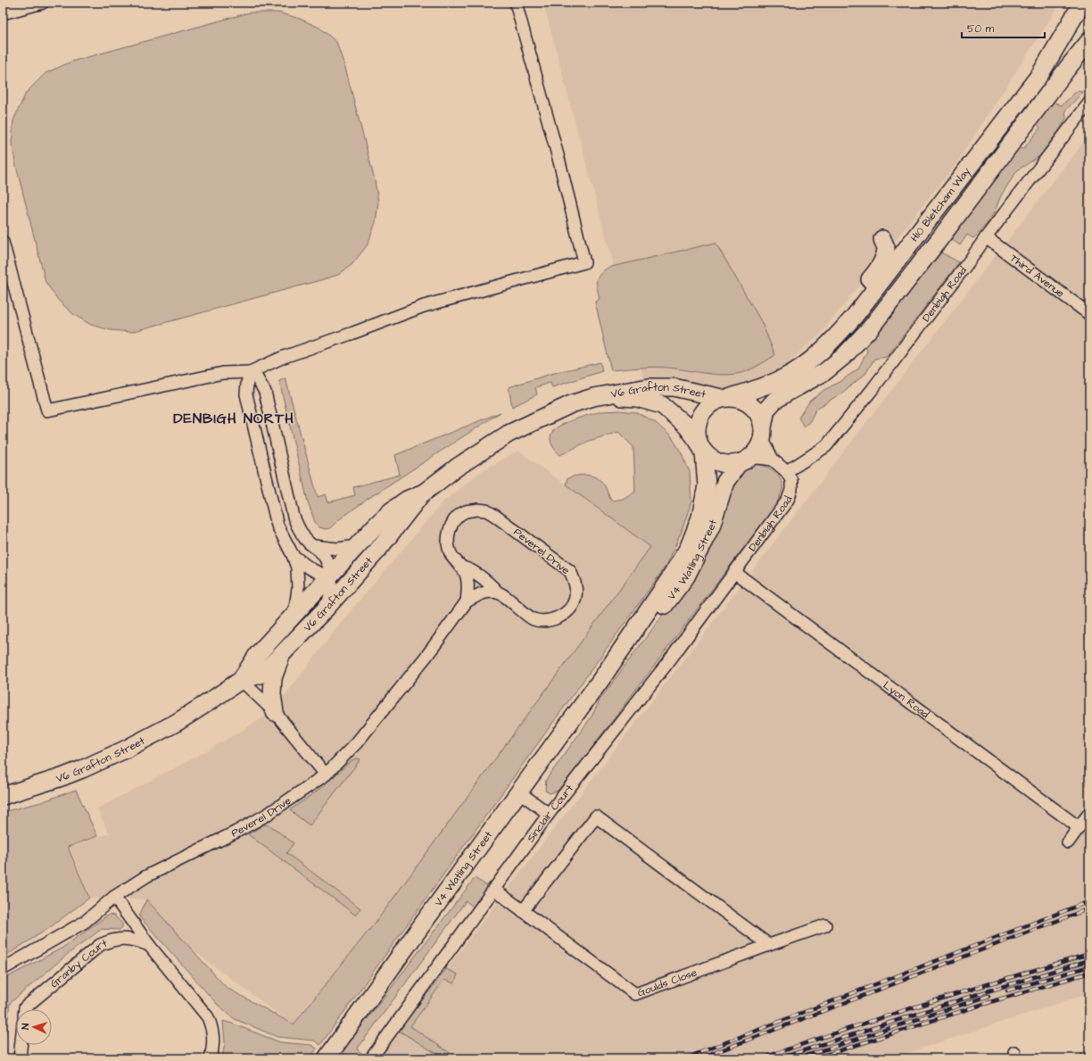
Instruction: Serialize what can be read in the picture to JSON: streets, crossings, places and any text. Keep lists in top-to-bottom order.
{
  "streets": {
    "street": [
      "H10 Bletcham Way",
      "Third Avenue",
      "Denbigh Road",
      "V6 Grafton Street",
      "Peverel Drive",
      "V4 Watling Street",
      "Lyon Road",
      "Sinclair Court",
      "Granby Court",
      "Goulds Close"
    ]
  },
  "crossings": [
    ["H10 Bletcham Way", "V6 Grafton Street"],
    ["H10 Bletcham Way", "V4 Watling Street"],
    ["Third Avenue", "Denbigh Road"],
    ["Denbigh Road", "Lyon Road"],
    ["Denbigh Road", "Sinclair Court"],
    ["V6 Grafton Street", "V4 Watling Street"],
    ["Lyon Road", "Sinclair Court"],
    ["Sinclair Court", "Goulds Close"]
  ],
  "districts": ["DENBIGH NORTH"],
  "scale_bar": "50 m",
  "north": "left"
}
